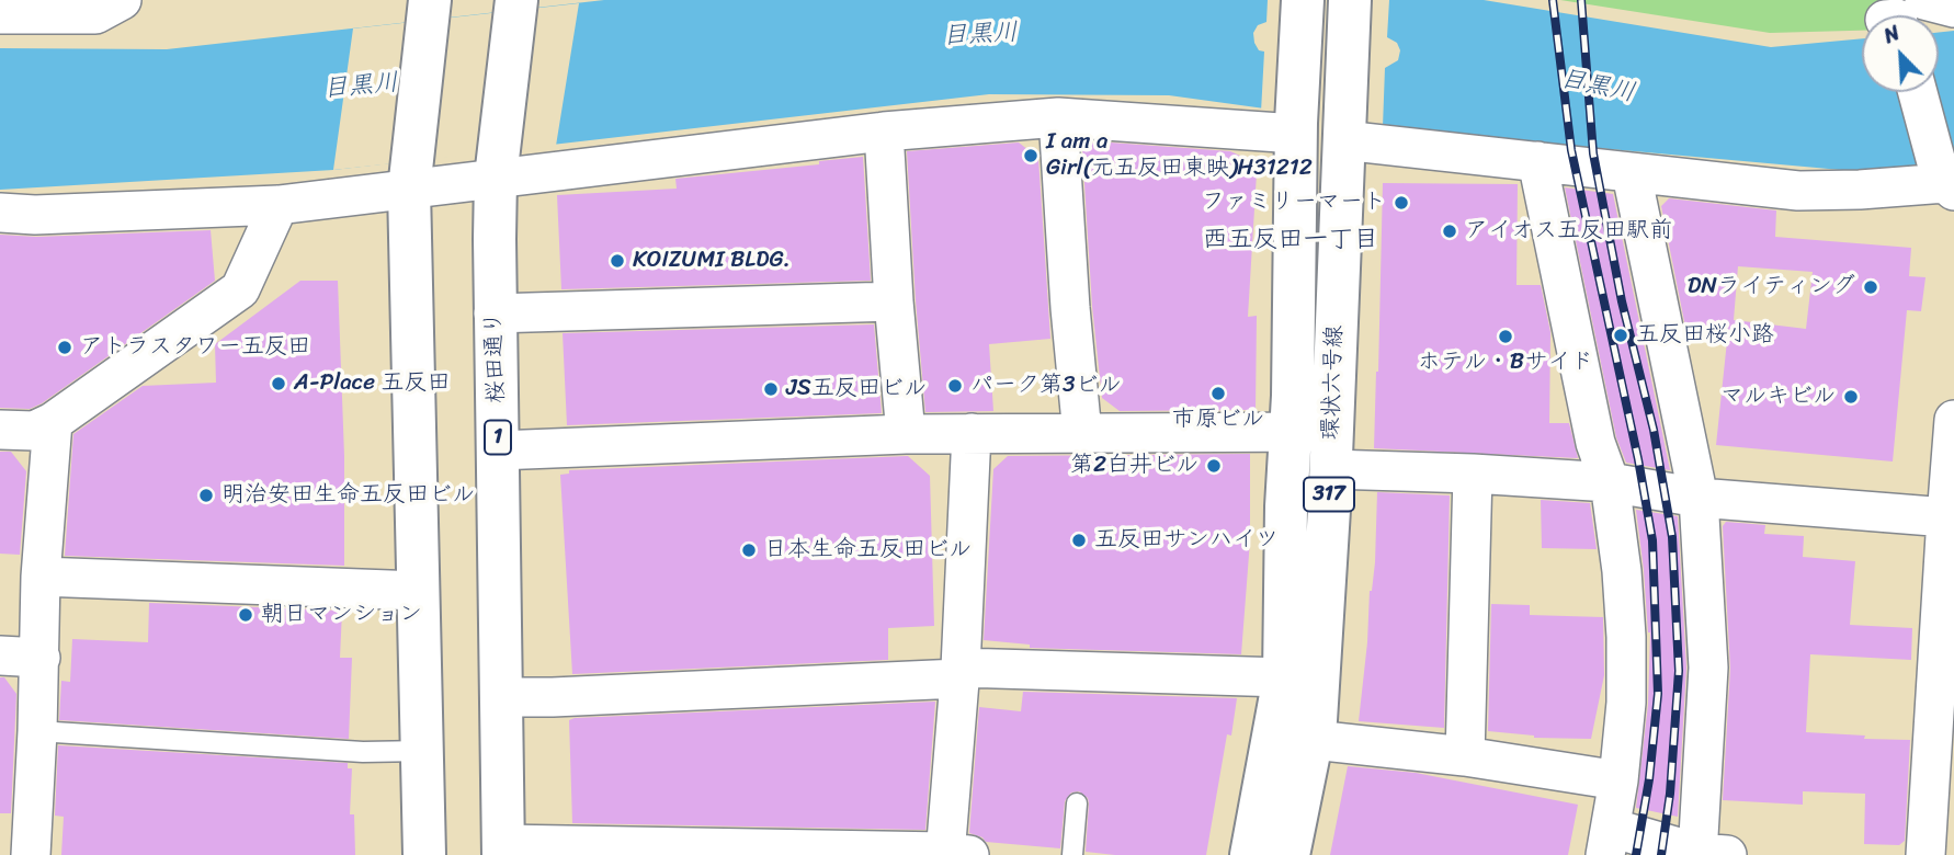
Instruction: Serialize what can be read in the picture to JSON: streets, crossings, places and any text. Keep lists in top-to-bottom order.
{
  "streets": {
    "main road": [
      "桜田通り",
      "環状六号線",
      "1",
      "317"
    ]
  },
  "districts": ["西五反田一丁目"],
  "water": ["目黒川"],
  "places": [
    "I am a Girl(元五反田東映)H31212",
    "ファミリーマート",
    "アイオス五反田駅前",
    "KOIZUMI BLDG.",
    "DNライティング",
    "五反田桜小路",
    "ホテル・Bサイド",
    "アトラスタワー五反田",
    "A-Place 五反田",
    "パーク第3ビル",
    "JS五反田ビル",
    "市原ビル",
    "マルキビル",
    "第2白井ビル",
    "明治安田生命五反田ビル",
    "五反田サンハイツ",
    "日本生命五反田ビル",
    "朝日マンション"
  ],
  "north": "top left"
}
